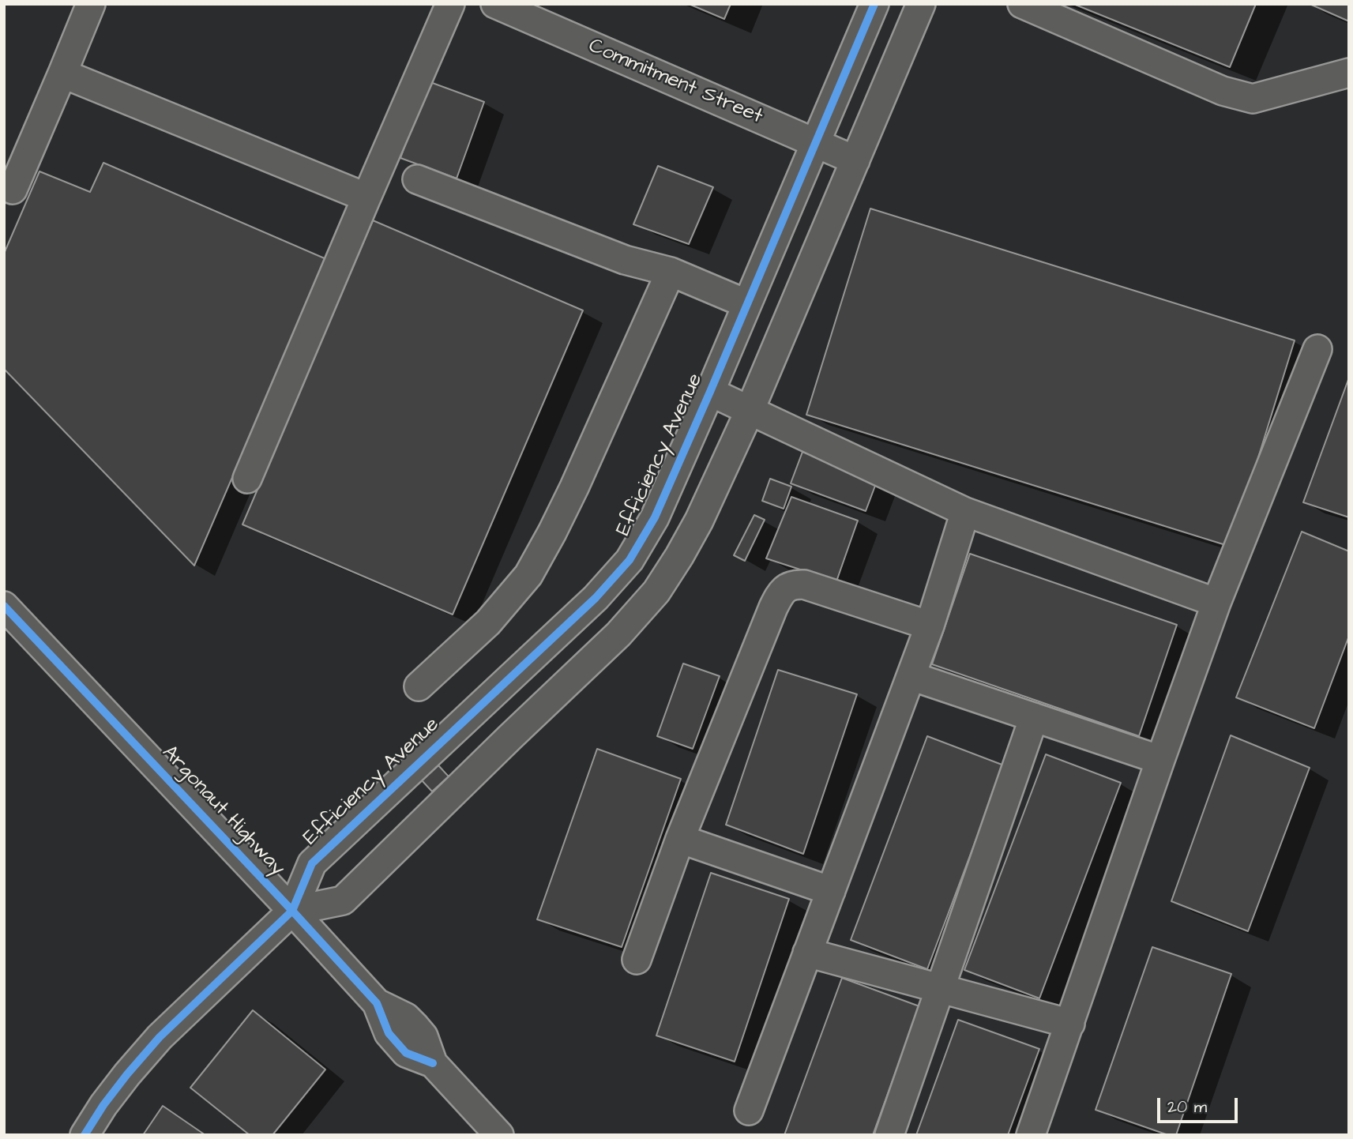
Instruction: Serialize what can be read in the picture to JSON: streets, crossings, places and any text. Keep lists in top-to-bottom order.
{
  "streets": {
    "street": ["Commitment Street", "Efficiency Avenue", "Argonaut Highway"]
  },
  "crossings": [
    ["Commitment Street", "Efficiency Avenue"],
    ["Efficiency Avenue", "Argonaut Highway"]
  ],
  "scale_bar": "20 m"
}
